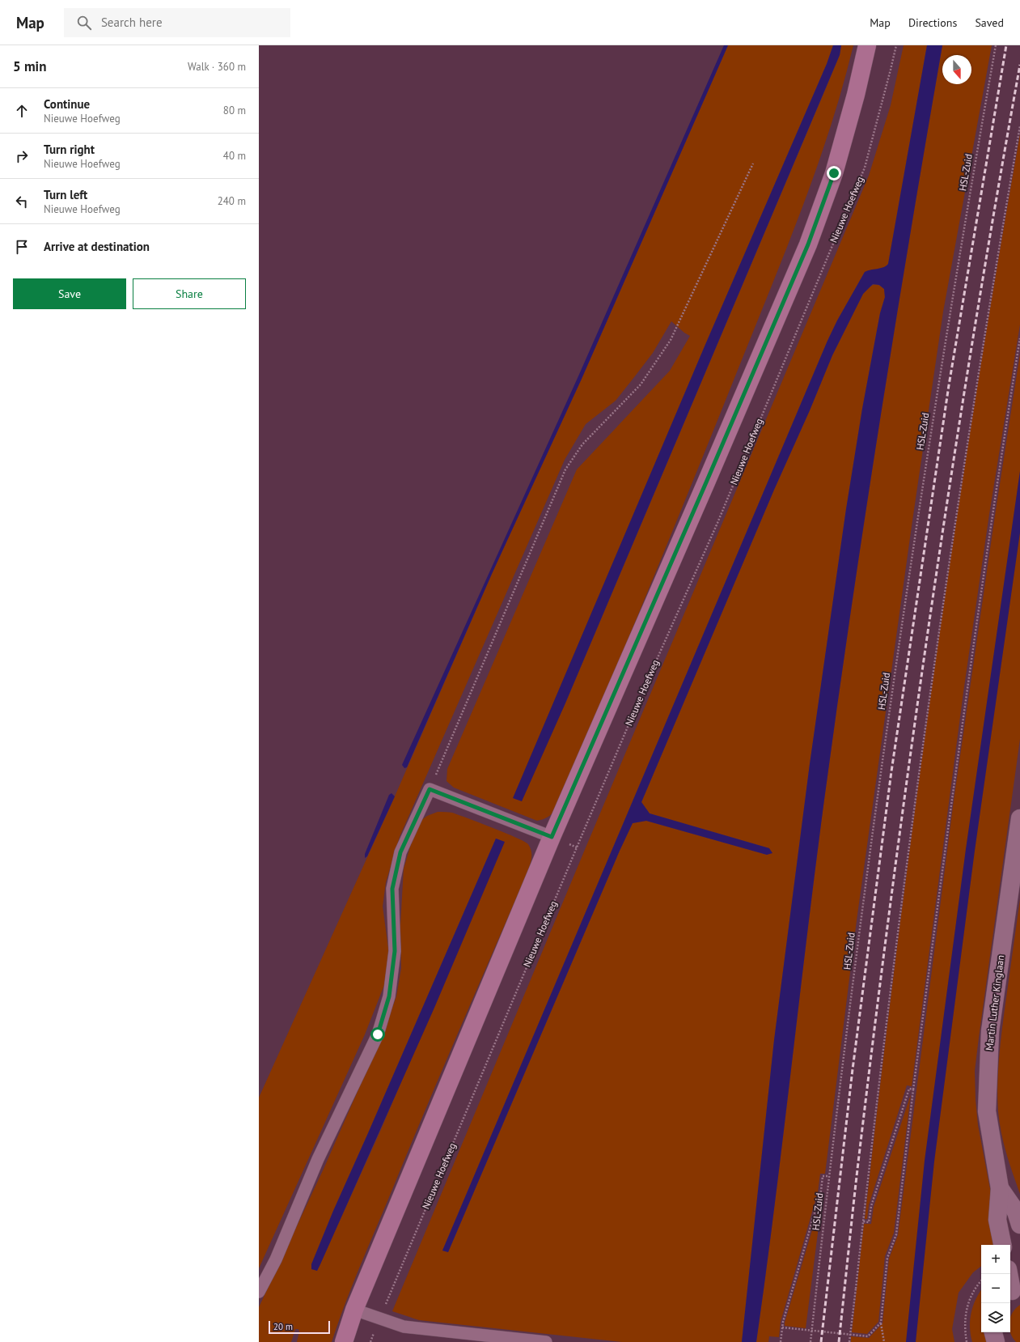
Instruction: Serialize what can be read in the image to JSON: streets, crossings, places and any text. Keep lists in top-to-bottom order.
{
  "streets": {
    "street": ["Martin Luther Kinglaan"],
    "path": ["HSL-Zuid", "Nieuwe Hoefweg"]
  },
  "scale_bar": "20 m",
  "north": "bottom",
  "page": {
    "header": "Map",
    "search": "Search here",
    "nav": ["Map", "Directions", "Saved"],
    "heading": ["5 min", "Walk · 360 m"],
    "list": [
      ["Continue", "Nieuwe Hoefweg", "80 m"],
      ["Turn right", "Nieuwe Hoefweg", "40 m"],
      ["Turn left", "Nieuwe Hoefweg", "240 m"],
      "Arrive at destination"
    ],
    "buttons": ["Save", "Share"],
    "map_buttons": ["+", "−"],
    "scale": "20 m"
  }
}
